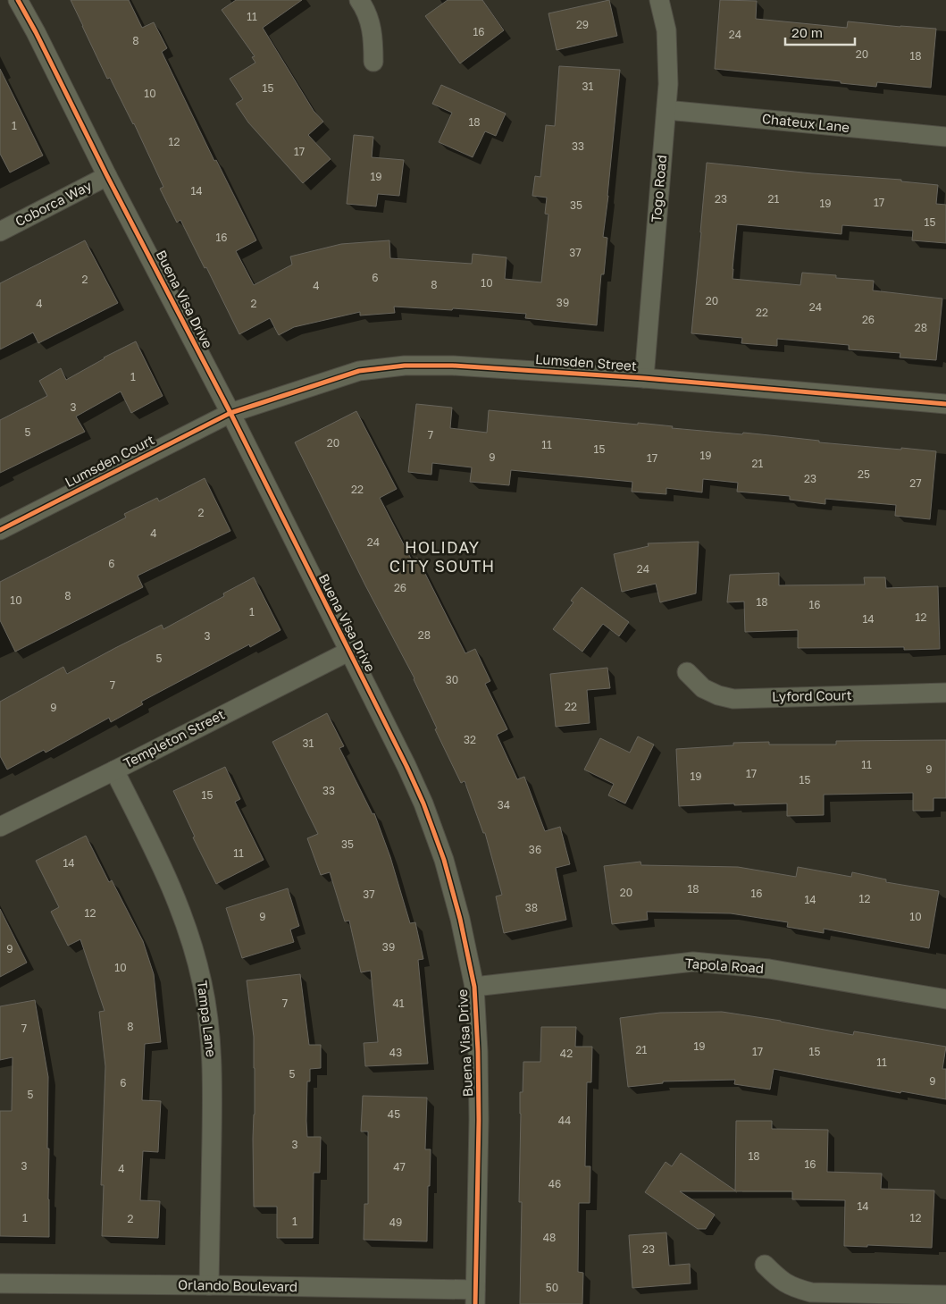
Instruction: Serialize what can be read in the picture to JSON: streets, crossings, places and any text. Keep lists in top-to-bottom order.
{
  "streets": {
    "street": [
      "Chateux Lane",
      "Togo Road",
      "Coborca Way",
      "Buena Visa Drive",
      "Lumsden Street",
      "Lumsden Court",
      "Lyford Court",
      "Templeton Street",
      "Tapola Road",
      "Tampa Lane",
      "Orlando Boulevard"
    ]
  },
  "crossings": [
    ["Chateux Lane", "Togo Road"],
    ["Togo Road", "Lumsden Street"],
    ["Coborca Way", "Buena Visa Drive"],
    ["Buena Visa Drive", "Lumsden Street"],
    ["Buena Visa Drive", "Lumsden Court"],
    ["Buena Visa Drive", "Templeton Street"],
    ["Buena Visa Drive", "Tapola Road"],
    ["Buena Visa Drive", "Orlando Boulevard"],
    ["Lumsden Street", "Lumsden Court"],
    ["Templeton Street", "Tampa Lane"],
    ["Tampa Lane", "Orlando Boulevard"]
  ],
  "districts": ["HOLIDAY CITY SOUTH"],
  "house_numbers": [
    "11",
    "29",
    "16",
    "24",
    "8",
    "20",
    "18",
    "31",
    "15",
    "10",
    "18",
    "1",
    "12",
    "33",
    "17",
    "19",
    "14",
    "23",
    "21",
    "17",
    "19",
    "35",
    "15",
    "16",
    "37",
    "6",
    "2",
    "10",
    "8",
    "4",
    "20",
    "39",
    "4",
    "2",
    "24",
    "22",
    "26",
    "28",
    "1",
    "3",
    "5",
    "7",
    "20",
    "11",
    "15",
    "19",
    "9",
    "17",
    "21",
    "25",
    "23",
    "27",
    "22",
    "2",
    "4",
    "24",
    "6",
    "24",
    "26",
    "8",
    "10",
    "18",
    "16",
    "1",
    "12",
    "14",
    "28",
    "3",
    "5",
    "30",
    "7",
    "22",
    "9",
    "32",
    "31",
    "11",
    "9",
    "17",
    "19",
    "15",
    "33",
    "15",
    "34",
    "35",
    "36",
    "11",
    "14",
    "18",
    "20",
    "16",
    "37",
    "12",
    "14",
    "38",
    "12",
    "9",
    "10",
    "39",
    "9",
    "10",
    "7",
    "41",
    "8",
    "7",
    "19",
    "21",
    "17",
    "15",
    "43",
    "42",
    "11",
    "5",
    "9",
    "6",
    "5",
    "45",
    "44",
    "3",
    "18",
    "16",
    "3",
    "47",
    "4",
    "46",
    "14",
    "1",
    "12",
    "2",
    "1",
    "49",
    "48",
    "23",
    "50"
  ],
  "scale_bar": "20 m"
}
